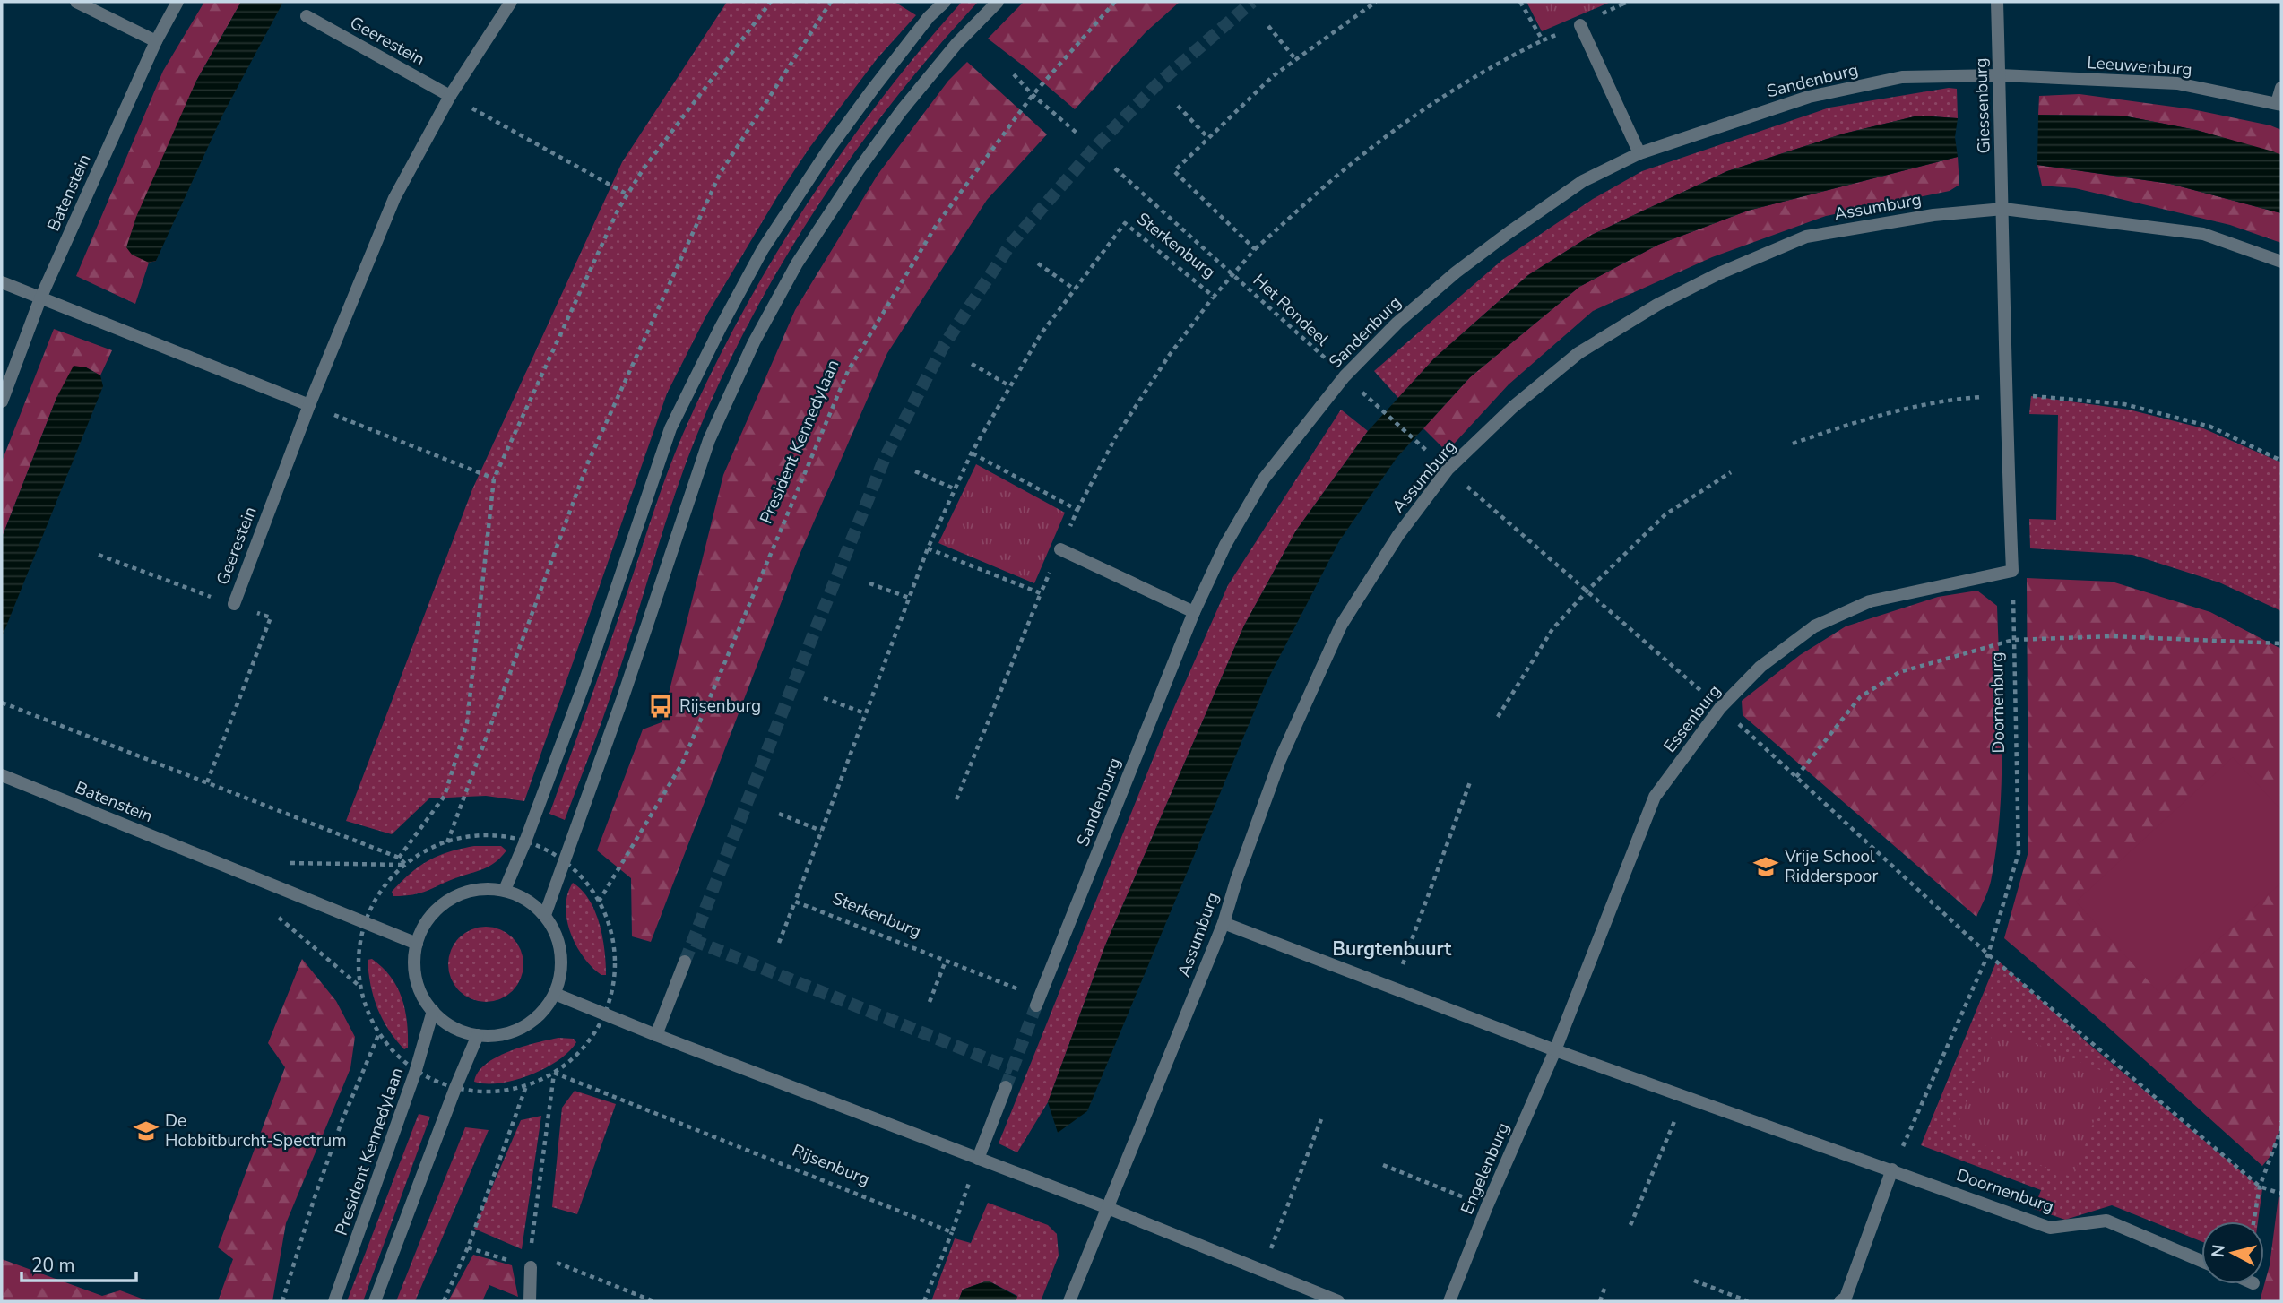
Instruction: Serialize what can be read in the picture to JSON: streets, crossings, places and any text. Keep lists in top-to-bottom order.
{
  "streets": {
    "street": [
      "Geerestein",
      "Leeuwenburg",
      "Sandenburg",
      "Giessenburg",
      "Batenstein",
      "Assumburg",
      "President Kennedylaan",
      "Doornenburg",
      "Essenburg",
      "Engelenburg"
    ],
    "path": ["Sterkenburg", "Het Rondeel", "Rijsenburg"]
  },
  "crossings": [
    ["Leeuwenburg", "Sandenburg"],
    ["Leeuwenburg", "Giessenburg"],
    ["Sandenburg", "Giessenburg"],
    ["Sandenburg", "Het Rondeel"],
    ["Giessenburg", "Assumburg"],
    ["Batenstein", "President Kennedylaan"],
    ["Assumburg", "Het Rondeel"],
    ["Sterkenburg", "Het Rondeel"],
    ["Het Rondeel", "Doornenburg"],
    ["Het Rondeel", "Essenburg"],
    ["Doornenburg", "Essenburg"],
    ["Essenburg", "Engelenburg"]
  ],
  "districts": ["Burgtenbuurt"],
  "places": {
    "bus stop": ["Rijsenburg"],
    "school or university": ["Vrije School Ridderspoor", "De Hobbitburcht-Spectrum"]
  },
  "scale_bar": "20 m",
  "north": "left"
}
